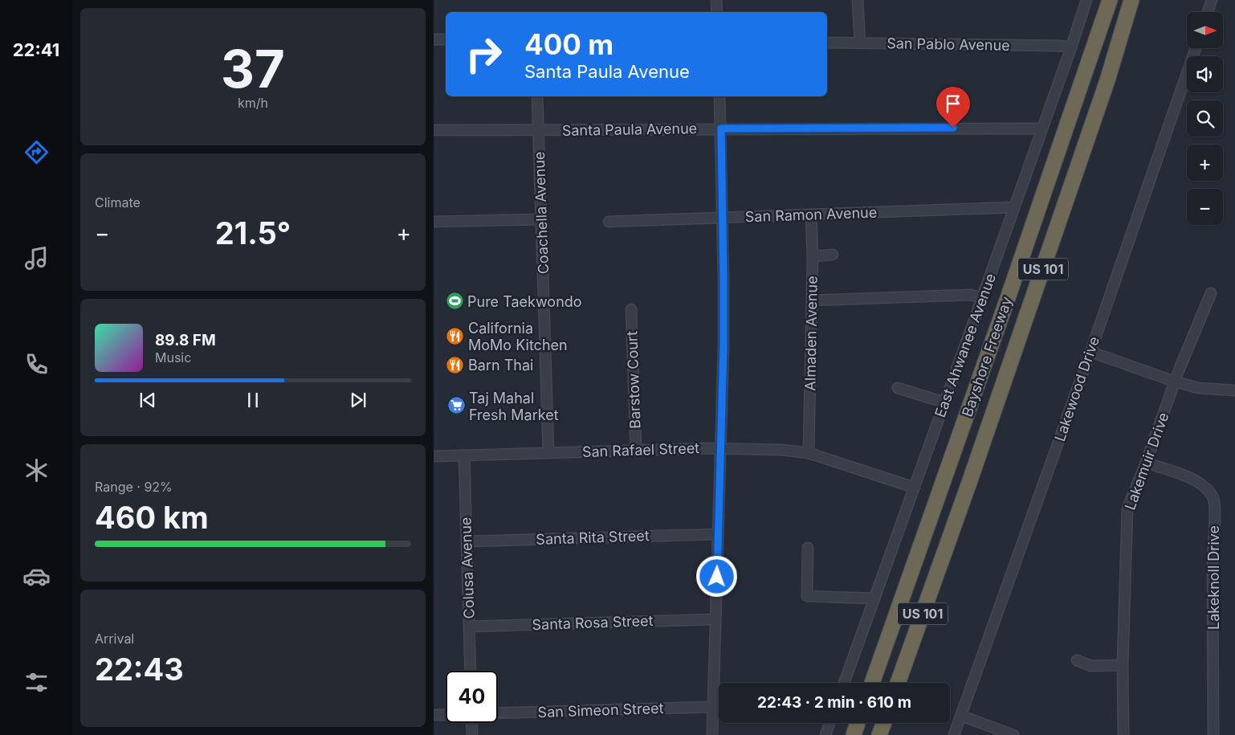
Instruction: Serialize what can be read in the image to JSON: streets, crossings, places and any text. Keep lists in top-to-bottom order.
{
  "streets": {
    "highway": ["US 101", "Bayshore Freeway"],
    "street": [
      "San Pablo Avenue",
      "Santa Paula Avenue",
      "Coachella Avenue",
      "San Ramon Avenue",
      "Almaden Avenue",
      "East Ahwanee Avenue",
      "Barstow Court",
      "Lakewood Drive",
      "San Rafael Street",
      "Lakemuir Drive",
      "Santa Rita Street",
      "Colusa Avenue",
      "Lakeknoll Drive",
      "Santa Rosa Street",
      "San Simeon Street"
    ]
  },
  "crossings": [
    ["San Pablo Avenue", "East Ahwanee Avenue"],
    ["Santa Paula Avenue", "Coachella Avenue"],
    ["Santa Paula Avenue", "East Ahwanee Avenue"],
    ["Coachella Avenue", "San Rafael Street"],
    ["San Ramon Avenue", "Almaden Avenue"],
    ["San Ramon Avenue", "East Ahwanee Avenue"],
    ["Almaden Avenue", "San Rafael Street"],
    ["East Ahwanee Avenue", "San Rafael Street"],
    ["Barstow Court", "San Rafael Street"],
    ["San Rafael Street", "Colusa Avenue"],
    ["Lakemuir Drive", "Lakeknoll Drive"],
    ["Santa Rita Street", "Colusa Avenue"],
    ["Colusa Avenue", "Santa Rosa Street"]
  ],
  "places": {
    "sports": ["Pure Taekwondo"],
    "restaurant": ["California MoMo Kitchen", "Barn Thai"],
    "supermarket": ["Taj Mahal Fresh Market"]
  },
  "north": "right",
  "page": {
    "tabs": "22:41",
    "tile": [
      ["37", "km/h"],
      "Climate",
      ["Range · 92%", "460 km"],
      ["Arrival", "22:43"]
    ],
    "map_buttons": ["+", "−"],
    "turn": ["400 m", "Santa Paula Avenue"],
    "heat": ["−", "21.5°", "+"],
    "song": ["89.8 FM", "Music"],
    "limit": "40",
    "trip": "22:43 · 2 min · 610 m"
  }
}
